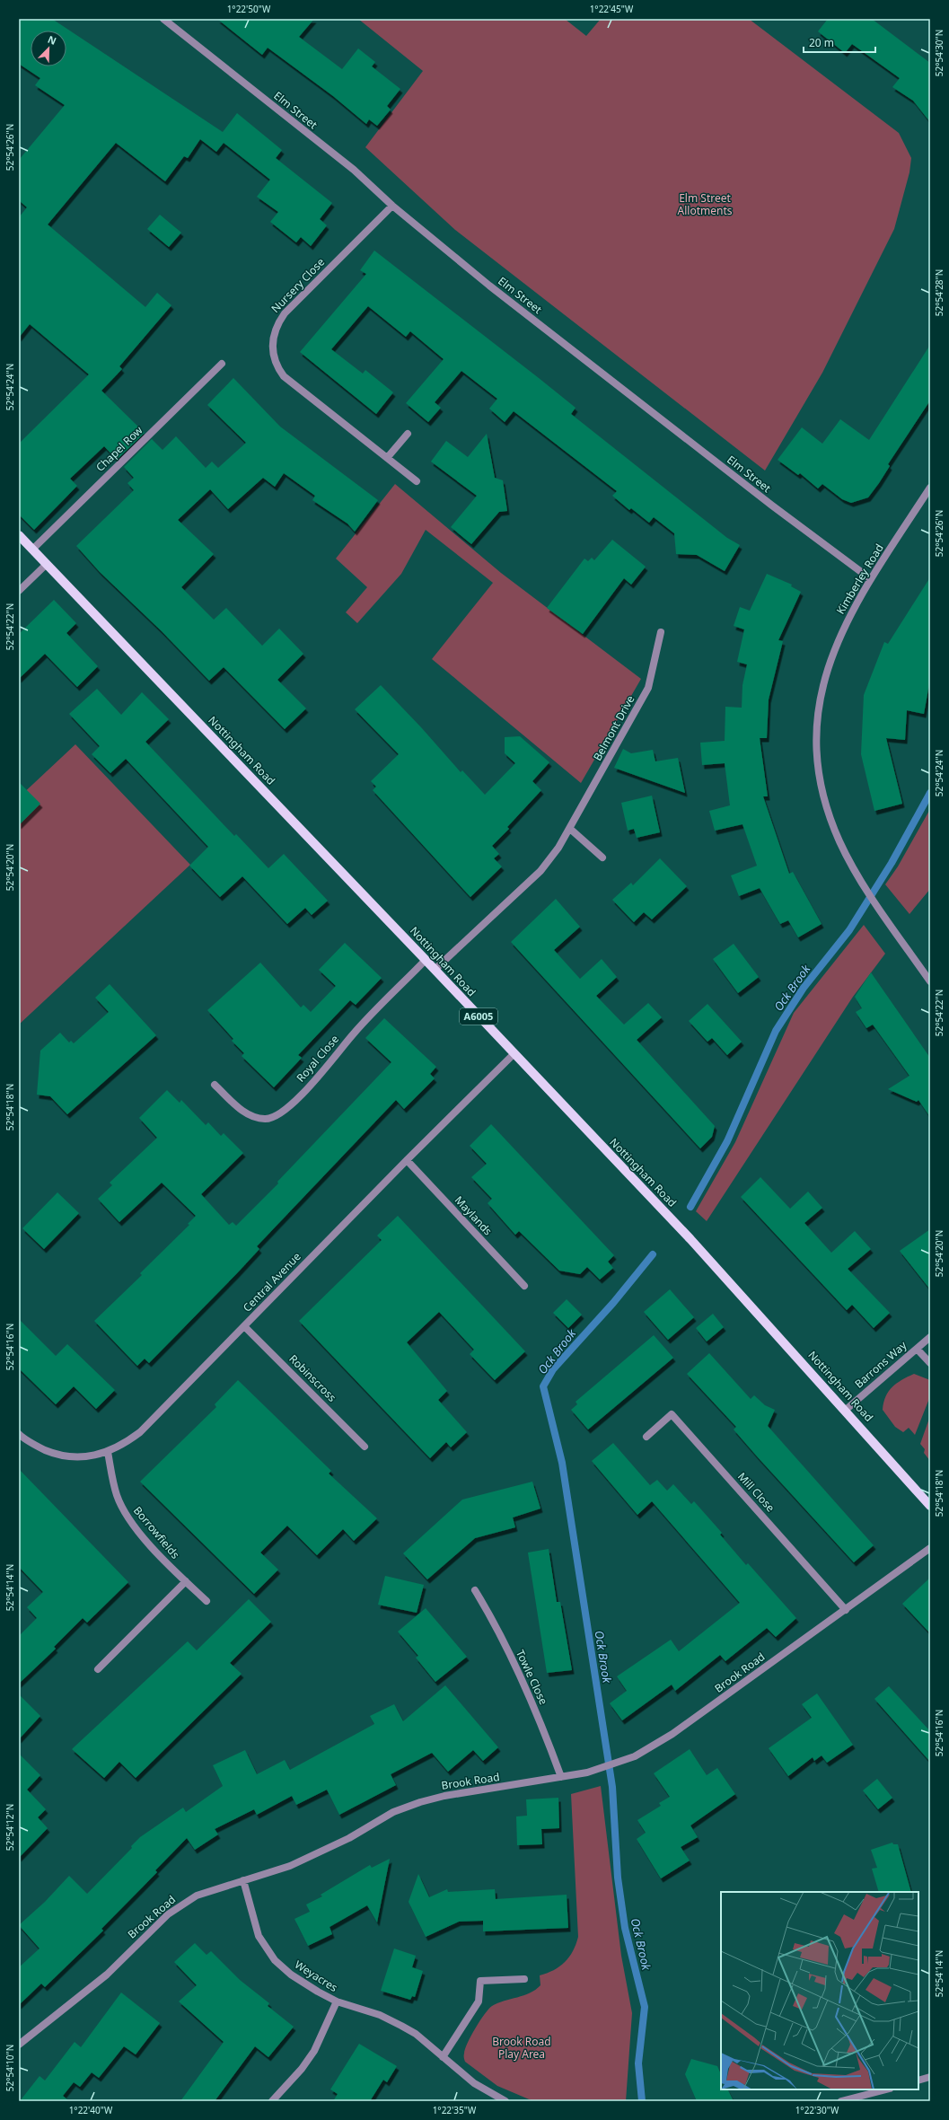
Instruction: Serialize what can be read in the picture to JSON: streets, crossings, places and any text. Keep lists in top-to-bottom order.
{
  "streets": {
    "main road": ["Nottingham Road", "A6005"],
    "street": [
      "Elm Street",
      "Nursery Close",
      "Chapel Row",
      "Kimberley Road",
      "Belmont Drive",
      "Royal Close",
      "Maylands",
      "Central Avenue",
      "Barrons Way",
      "Robinscross",
      "Mill Close",
      "Borrowfields",
      "Brook Road",
      "Towle Close",
      "Weyacres"
    ]
  },
  "crossings": [
    ["Elm Street", "Nursery Close"],
    ["Elm Street", "Kimberley Road"],
    ["Chapel Row", "Nottingham Road"],
    ["Belmont Drive", "Nottingham Road"],
    ["Nottingham Road", "Royal Close"],
    ["Nottingham Road", "Central Avenue"],
    ["Nottingham Road", "Barrons Way"],
    ["Maylands", "Central Avenue"],
    ["Central Avenue", "Robinscross"],
    ["Central Avenue", "Borrowfields"],
    ["Mill Close", "Brook Road"],
    ["Brook Road", "Towle Close"],
    ["Brook Road", "Weyacres"]
  ],
  "water": ["Ock Brook"],
  "parks": ["Elm Street Allotments", "Brook Road Play Area"],
  "scale_bar": "20 m",
  "north": "top right",
  "coordinates": [
    "1°22'50\"W",
    "1°22'45\"W",
    "52°54'30\"N",
    "52°54'26\"N",
    "52°54'28\"N",
    "52°54'24\"N",
    "52°54'22\"N",
    "52°54'20\"N",
    "52°54'18\"N",
    "52°54'16\"N",
    "52°54'14\"N",
    "52°54'12\"N",
    "52°54'10\"N",
    "1°22'40\"W",
    "1°22'35\"W",
    "1°22'30\"W"
  ]
}
